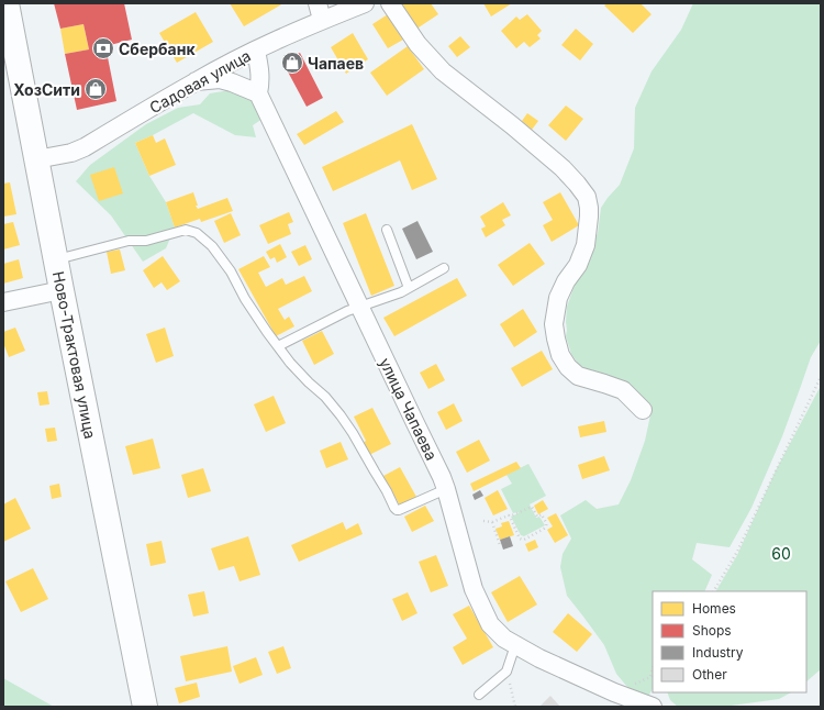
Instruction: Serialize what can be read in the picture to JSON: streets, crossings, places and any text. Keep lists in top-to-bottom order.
{
  "streets": {
    "main road": ["Ново-Трактовая улица"],
    "street": ["Садовая улица", "улица Чапаева"]
  },
  "crossings": [
    ["Садовая улица", "Ново-Трактовая улица"]
  ],
  "parks": ["60"],
  "places": {
    "bank": ["Сбербанк"],
    "shop": ["Чапаев", "ХозСити"]
  },
  "legend": [
    "Homes",
    "Shops",
    "Industry",
    "Other"
  ]
}
